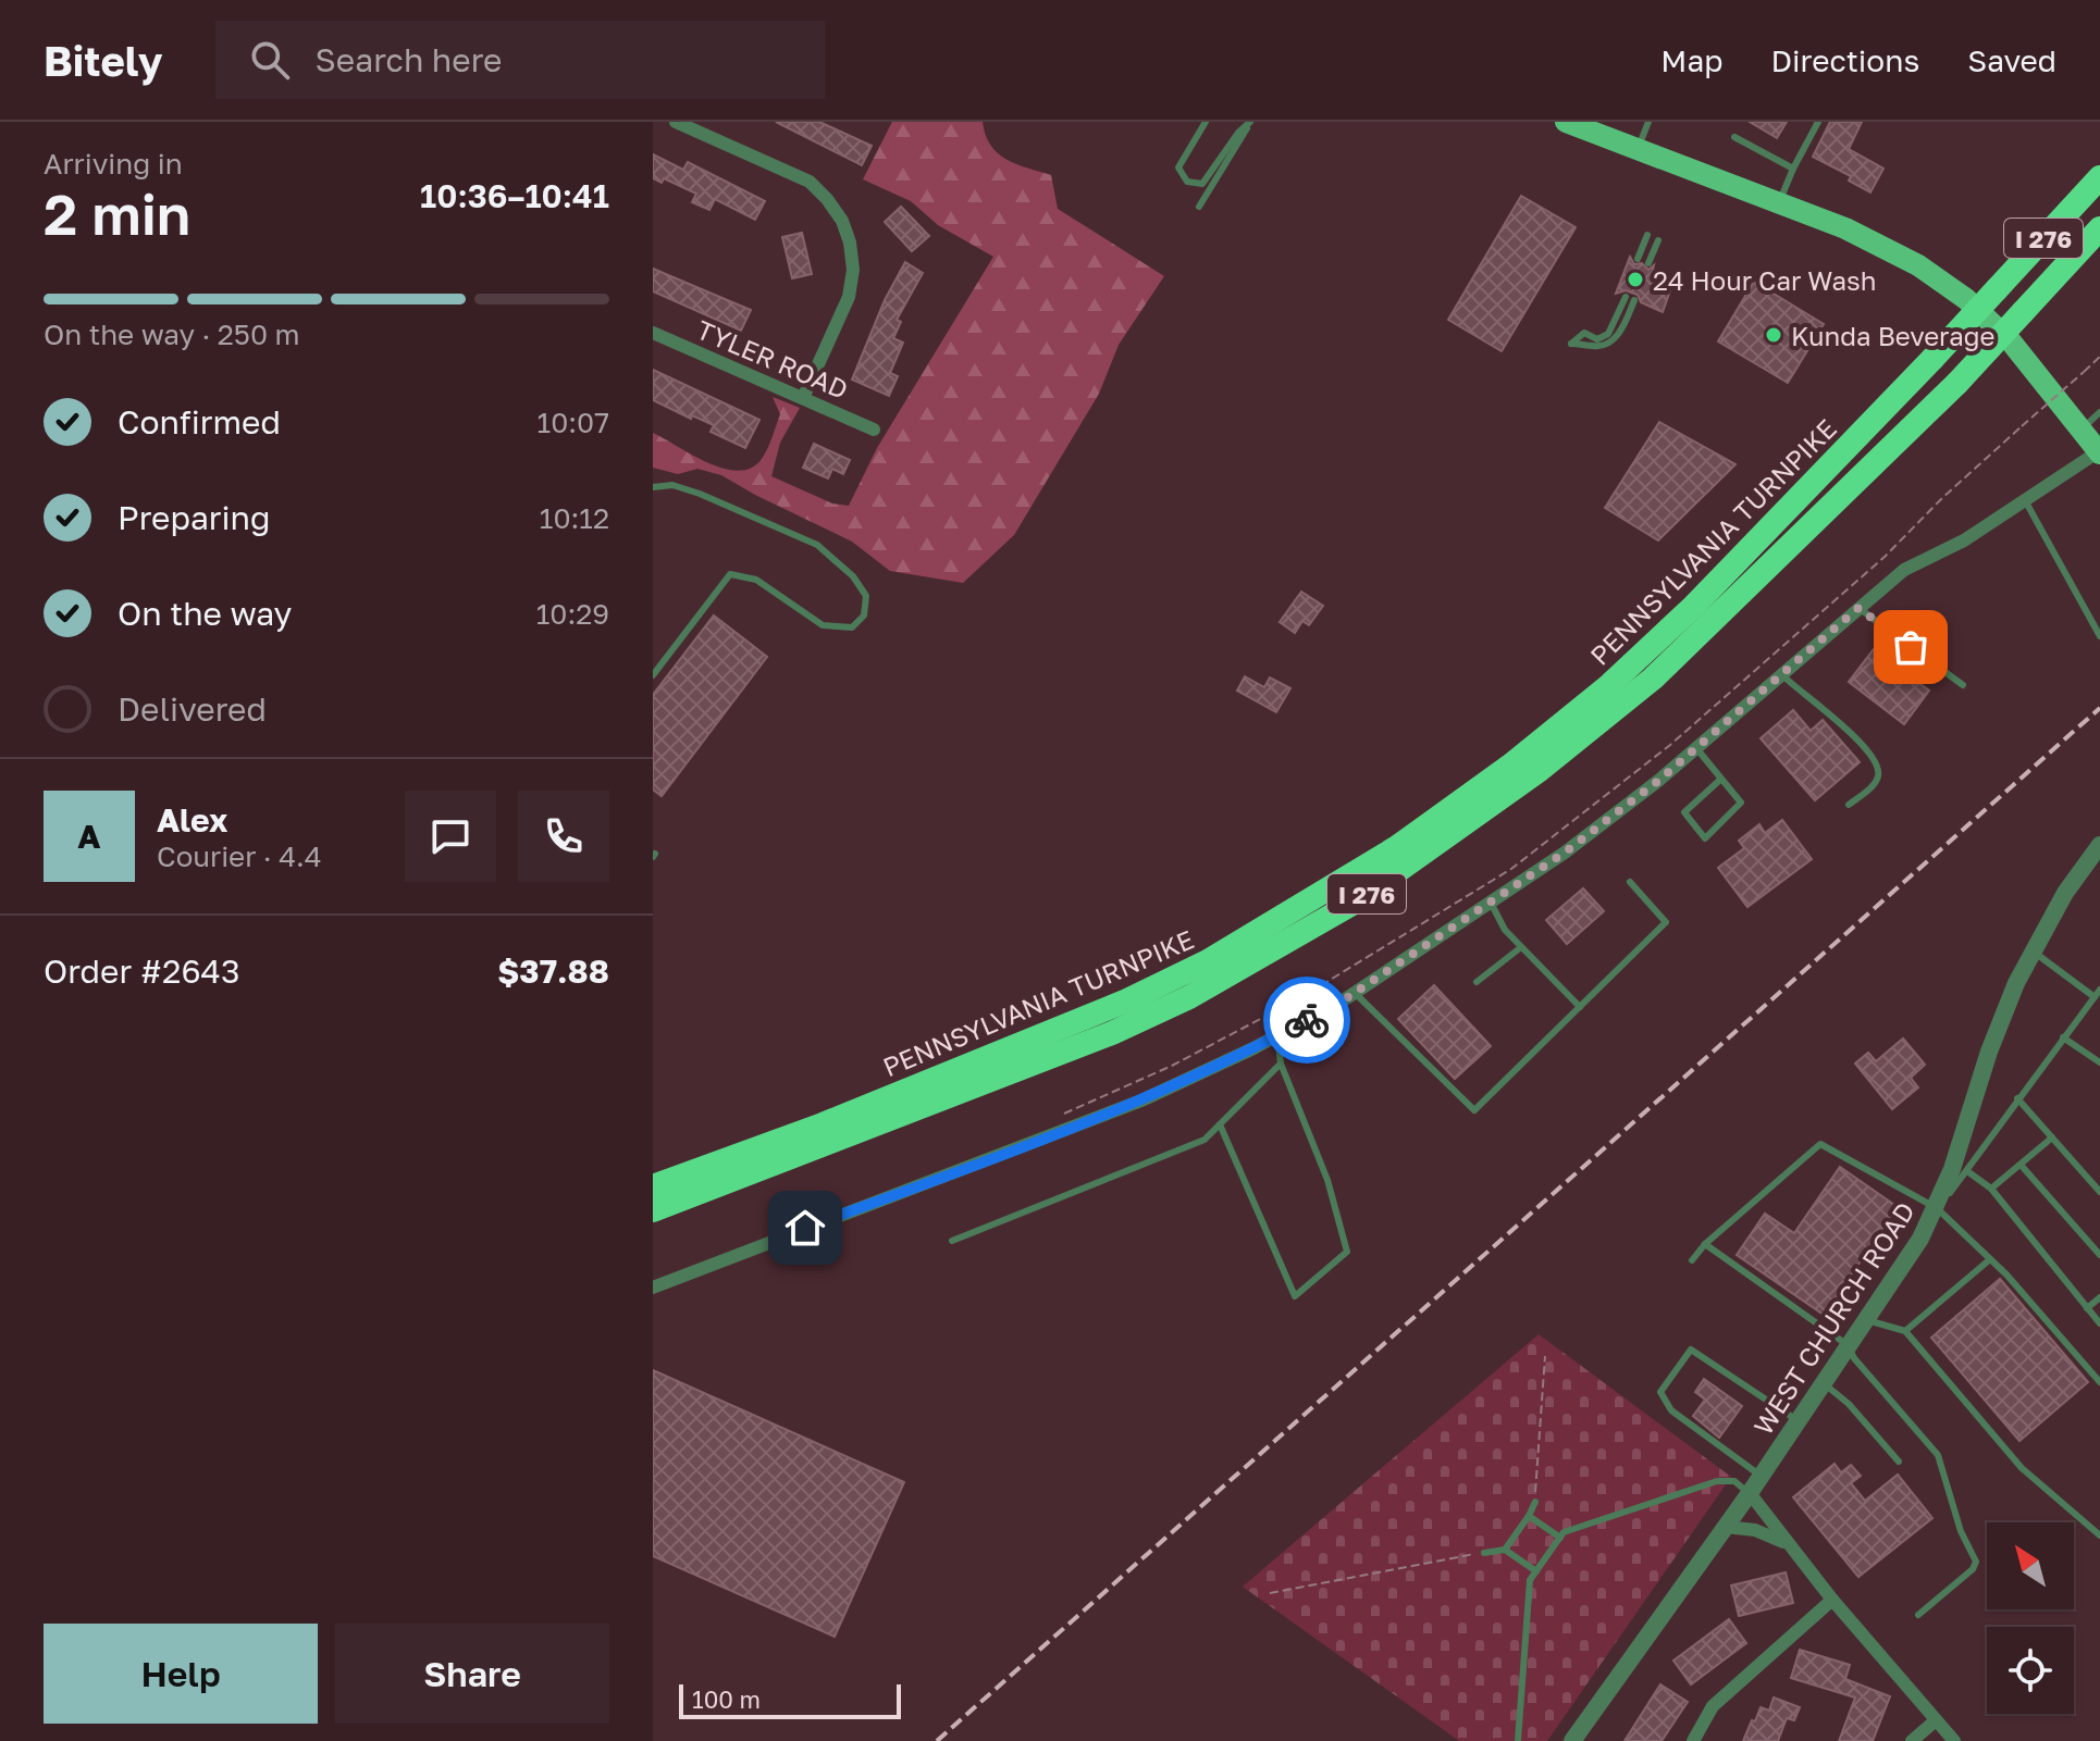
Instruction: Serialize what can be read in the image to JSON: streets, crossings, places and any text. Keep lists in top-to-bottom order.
{
  "streets": {
    "highway": ["I 276", "PENNSYLVANIA TURNPIKE"],
    "street": ["TYLER ROAD", "WEST CHURCH ROAD"]
  },
  "places": ["24 Hour Car Wash", "Kunda Beverage"],
  "scale_bar": "100 m",
  "north": "top left",
  "page": {
    "header": "Bitely",
    "search": "Search here",
    "nav": ["Map", "Directions", "Saved"],
    "heading": ["2 min", "Arriving in", "10:36–10:41"],
    "panel": [
      "Alex",
      "Courier · 4.4",
      "Order #2643",
      "$37.88"
    ],
    "bar": "On the way · 250 m",
    "list": [
      ["Confirmed", "10:07"],
      ["Preparing", "10:12"],
      ["On the way", "10:29"],
      "Delivered"
    ],
    "round": "A",
    "buttons": ["Help", "Share"],
    "scale": "100 m"
  }
}
